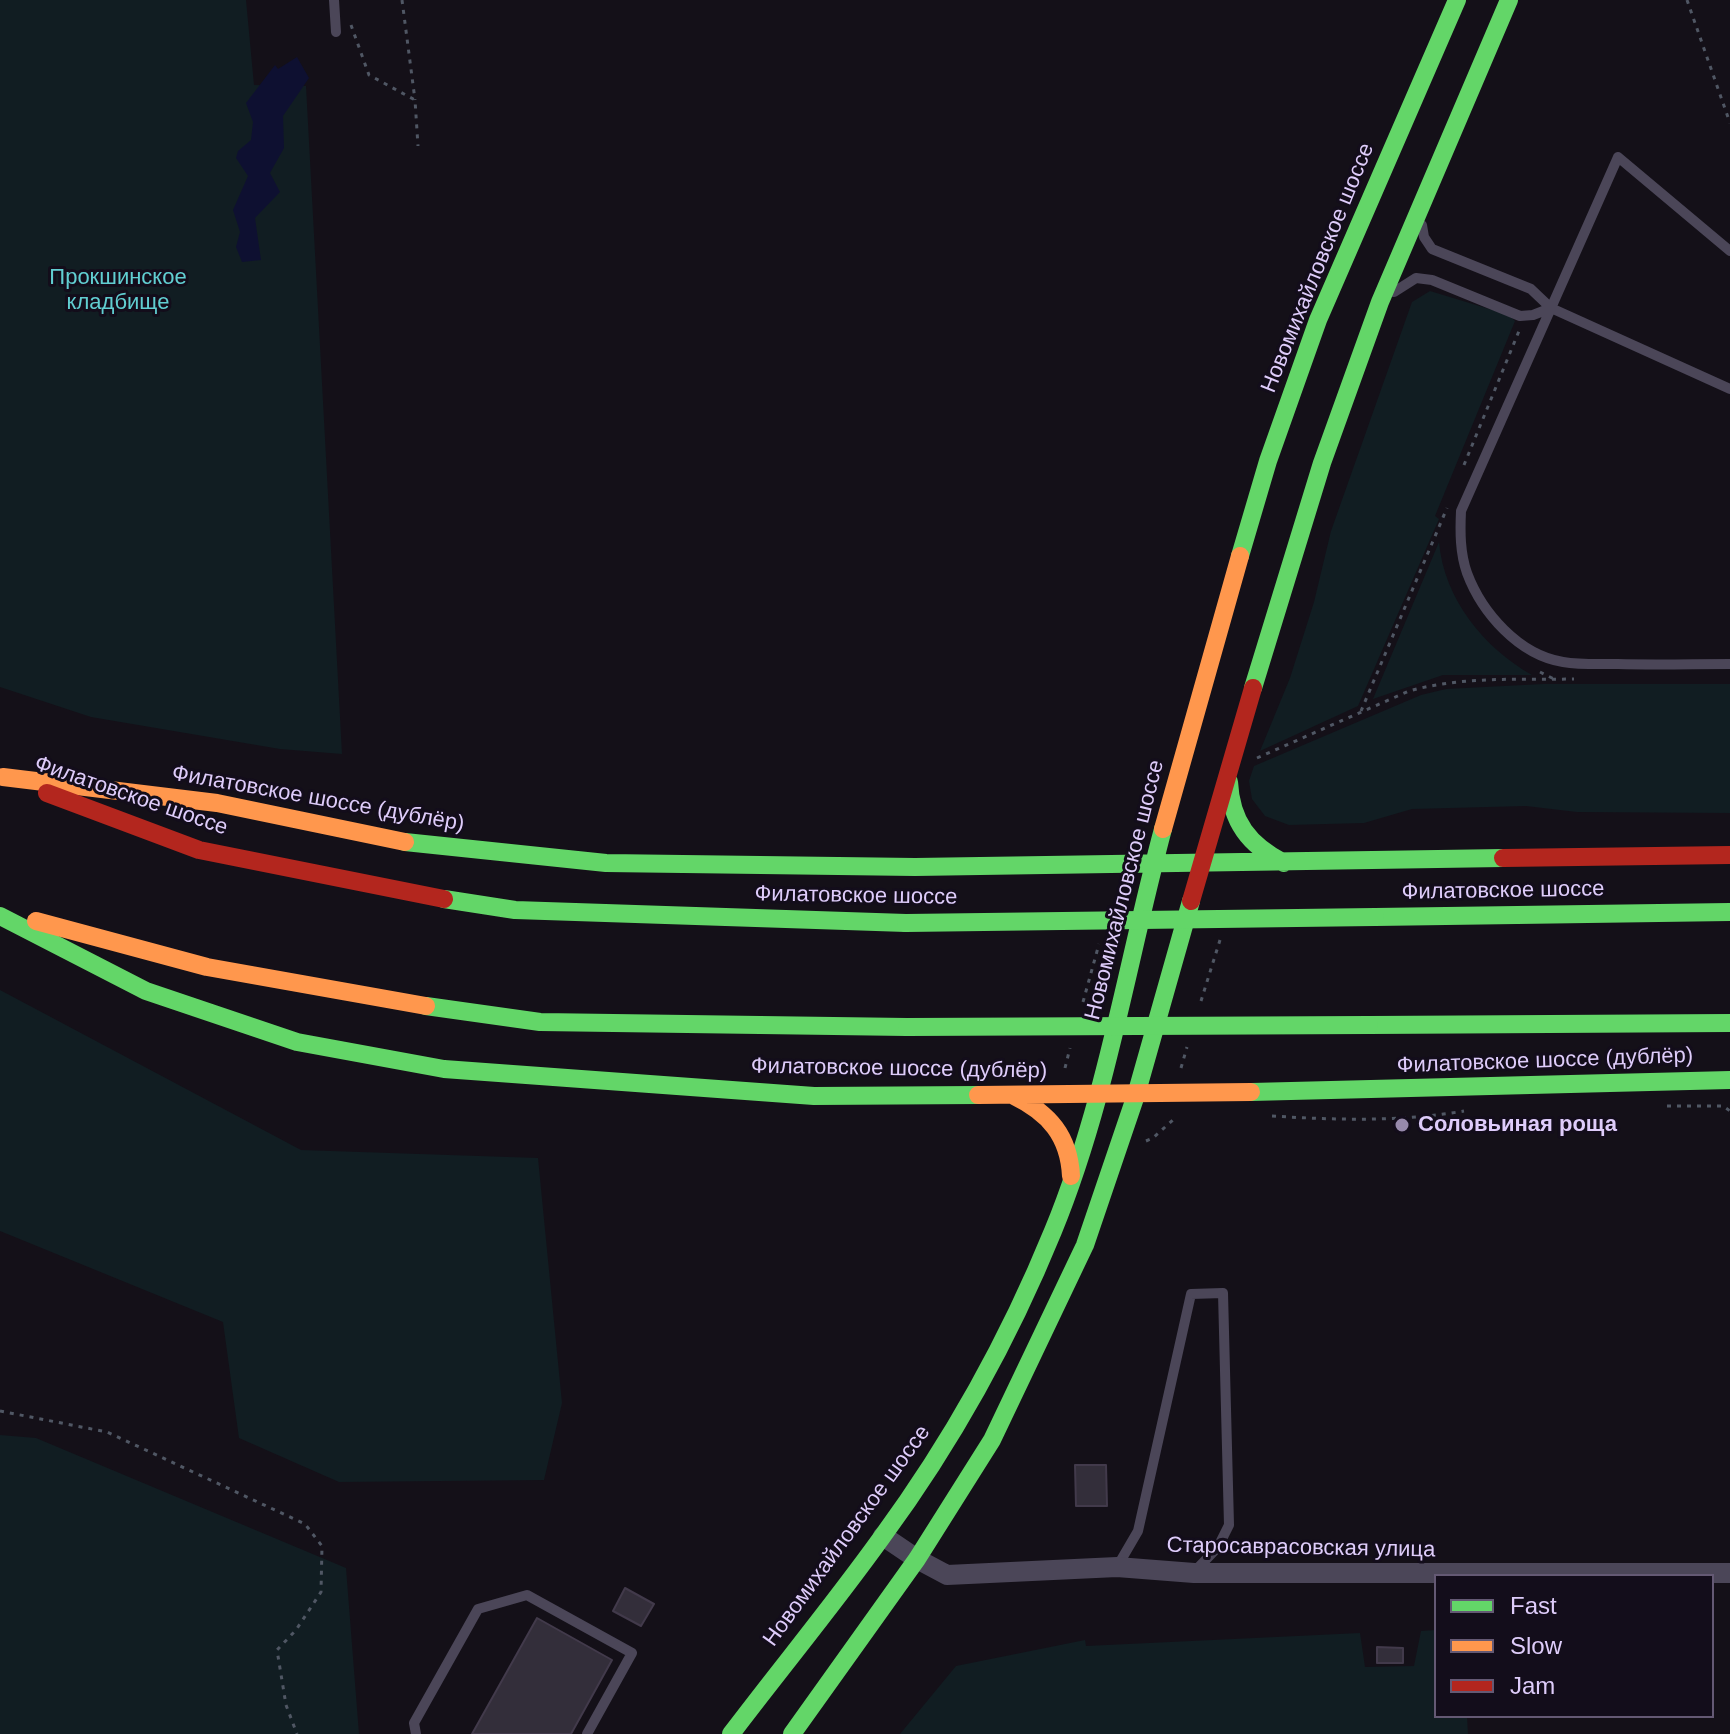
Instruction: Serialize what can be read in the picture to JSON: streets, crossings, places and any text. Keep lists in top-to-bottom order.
{
  "streets": {
    "main road": ["Новомихайловское шоссе", "Филатовское шоссе", "Филатовское шоссе (дублёр)"],
    "street": ["Старосаврасовская улица"]
  },
  "crossings": [
    ["Новомихайловское шоссе", "Филатовское шоссе (дублёр)"],
    ["Новомихайловское шоссе", "Старосаврасовская улица"],
    ["Филатовское шоссе", "Филатовское шоссе (дублёр)"]
  ],
  "parks": ["Прокшинское кладбище"],
  "places": ["Соловьиная роща"],
  "legend": ["Fast", "Slow", "Jam"]
}
